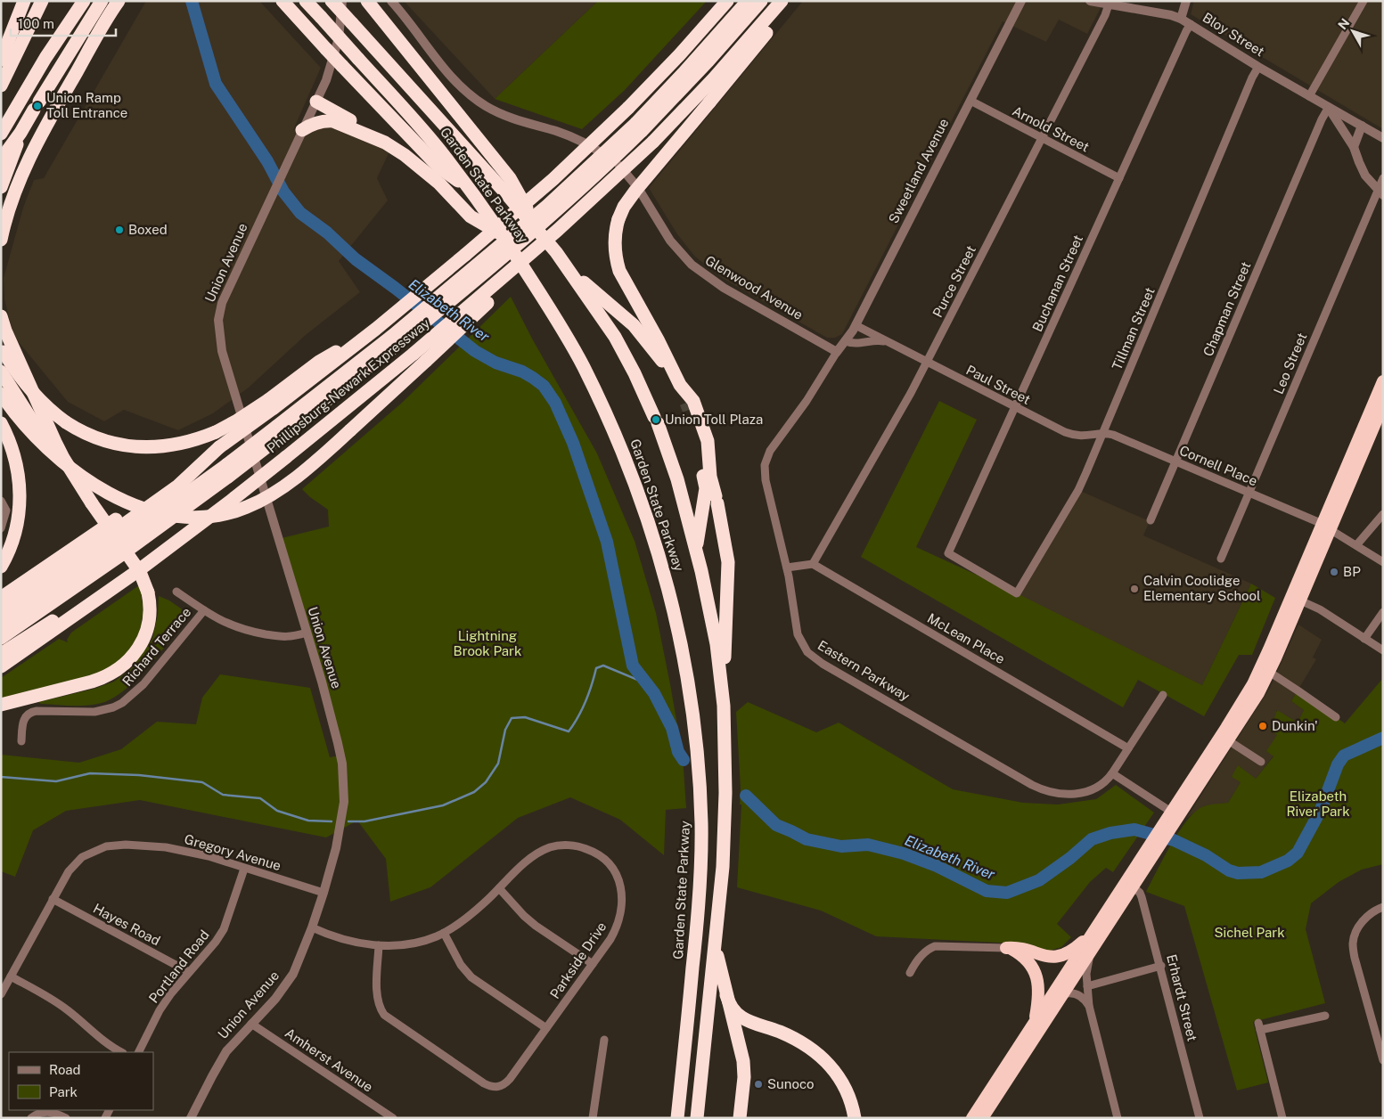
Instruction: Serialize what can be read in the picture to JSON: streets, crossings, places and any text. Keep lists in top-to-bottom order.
{
  "streets": {
    "highway": ["Garden State Parkway", "Phillipsburg-Newark Expressway"],
    "street": [
      "Bloy Street",
      "Arnold Street",
      "Sweetland Avenue",
      "Union Avenue",
      "Purce Street",
      "Buchanan Street",
      "Glenwood Avenue",
      "Chapman Street",
      "Tillman Street",
      "Leo Street",
      "Paul Street",
      "Cornell Place",
      "McLean Place",
      "Richard Terrace",
      "Eastern Parkway",
      "Gregory Avenue",
      "Hayes Road",
      "Parkside Drive",
      "Portland Road",
      "Erhardt Street",
      "Amherst Avenue"
    ]
  },
  "crossings": [
    ["Bloy Street", "Purce Street"],
    ["Bloy Street", "Buchanan Street"],
    ["Bloy Street", "Chapman Street"],
    ["Bloy Street", "Tillman Street"],
    ["Bloy Street", "Leo Street"],
    ["Arnold Street", "Sweetland Avenue"],
    ["Arnold Street", "Purce Street"],
    ["Arnold Street", "Buchanan Street"],
    ["Sweetland Avenue", "Glenwood Avenue"],
    ["Sweetland Avenue", "Paul Street"],
    ["Sweetland Avenue", "Eastern Parkway"],
    ["Union Avenue", "Gregory Avenue"],
    ["Union Avenue", "Parkside Drive"],
    ["Union Avenue", "Amherst Avenue"],
    ["Purce Street", "Paul Street"],
    ["Purce Street", "McLean Place"],
    ["Buchanan Street", "Tillman Street"],
    ["Buchanan Street", "Paul Street"],
    ["Glenwood Avenue", "Eastern Parkway"],
    ["Chapman Street", "Cornell Place"],
    ["Tillman Street", "Paul Street"],
    ["Tillman Street", "Cornell Place"],
    ["Leo Street", "Cornell Place"],
    ["Paul Street", "Cornell Place"],
    ["McLean Place", "Eastern Parkway"],
    ["Gregory Avenue", "Hayes Road"],
    ["Gregory Avenue", "Portland Road"],
    ["Hayes Road", "Portland Road"]
  ],
  "water": ["Elizabeth River"],
  "parks": ["Lightning Brook Park", "Elizabeth River Park", "Sichel Park"],
  "places": [
    "Union Ramp Toll Entrance",
    "Boxed",
    "Union Toll Plaza",
    "BP",
    "Calvin Coolidge Elementary School",
    "Dunkin'",
    "Sunoco"
  ],
  "legend": ["Road", "Park"],
  "scale_bar": "100 m",
  "north": "top left"
}
